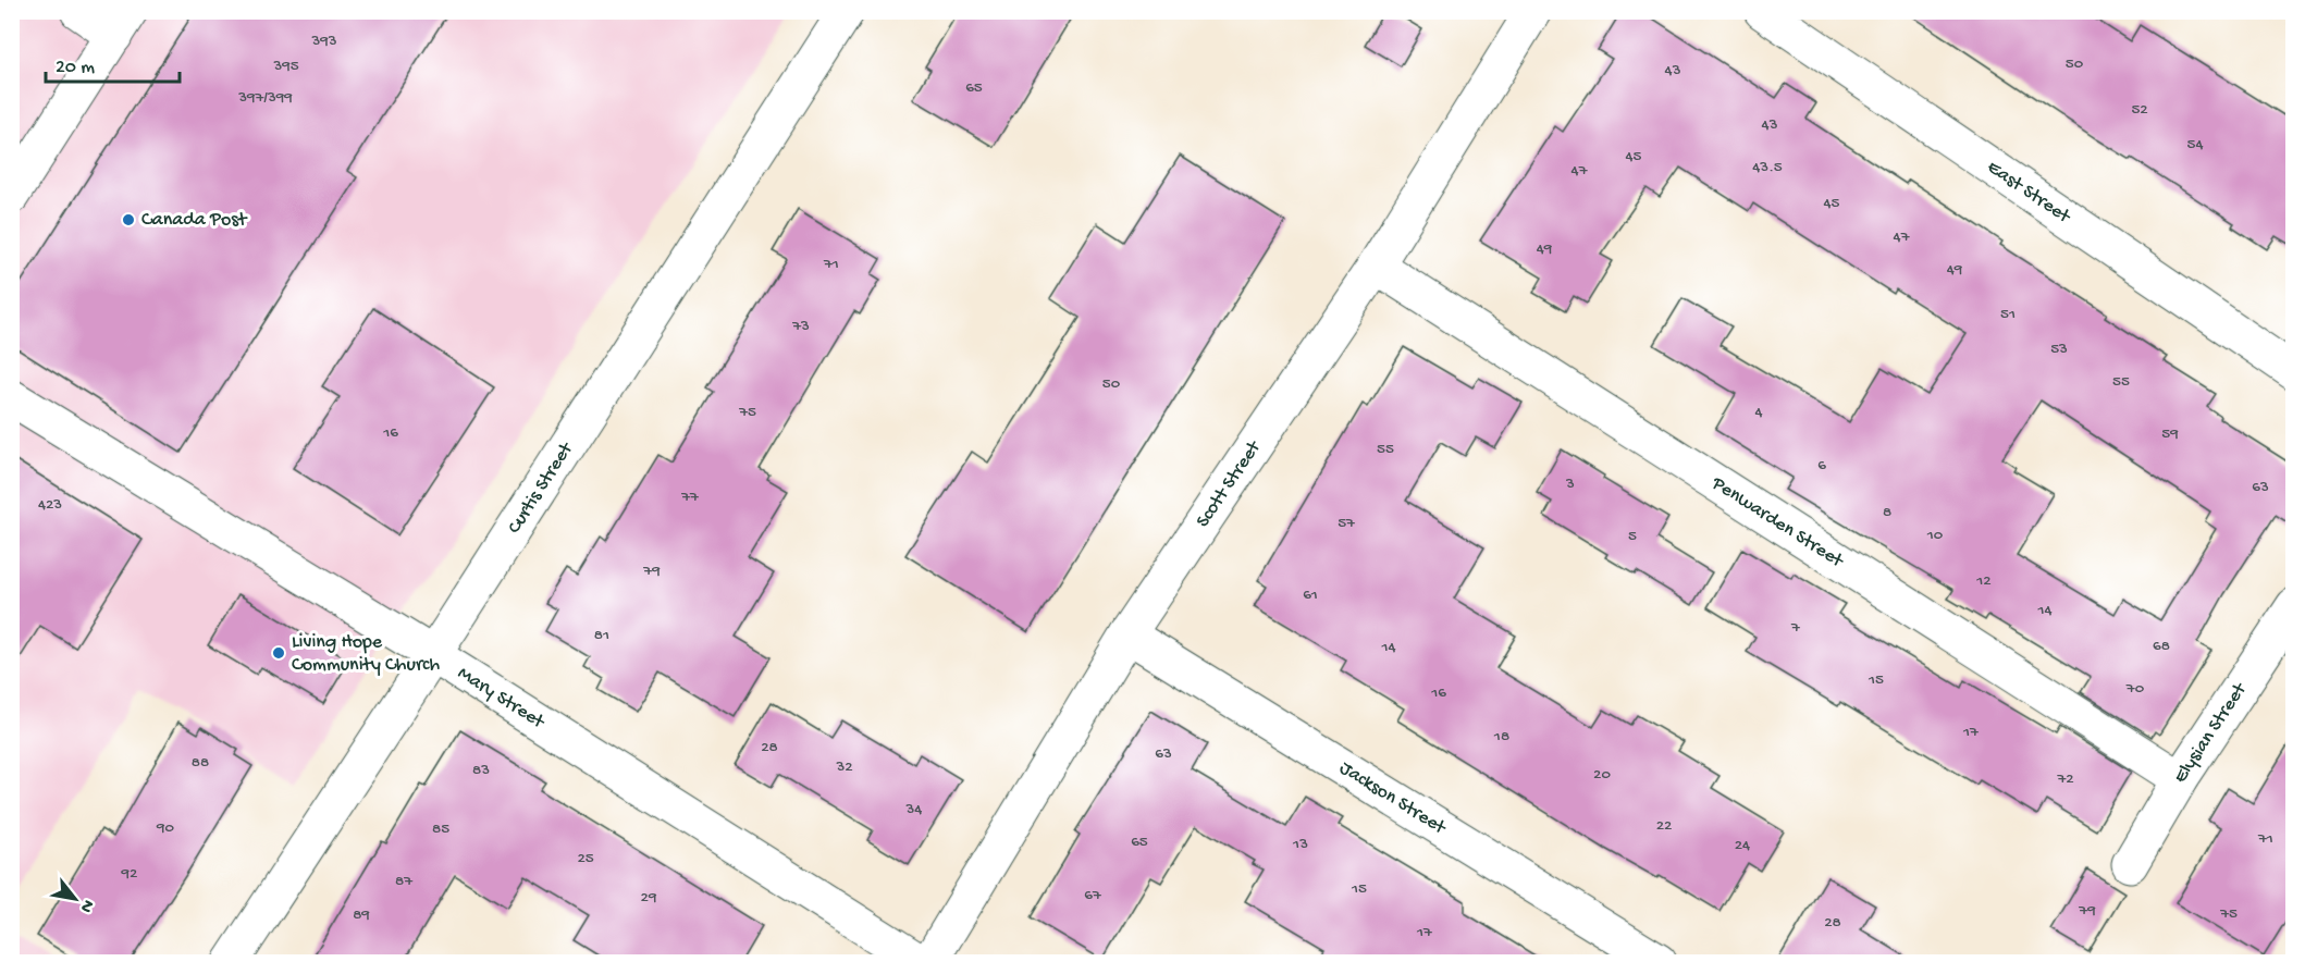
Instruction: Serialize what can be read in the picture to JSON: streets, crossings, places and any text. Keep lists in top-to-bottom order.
{
  "streets": {
    "street": [
      "East Street",
      "Scott Street",
      "Curtis Street",
      "Penwarden Street",
      "Mary Street",
      "Elysian Street",
      "Jackson Street"
    ]
  },
  "crossings": [
    ["Scott Street", "Penwarden Street"],
    ["Scott Street", "Jackson Street"],
    ["Curtis Street", "Mary Street"],
    ["Penwarden Street", "Elysian Street"]
  ],
  "places": ["Canada Post", "Living Hope Community Church"],
  "house_numbers": [
    "393",
    "50",
    "395",
    "43",
    "65",
    "397/399",
    "52",
    "43",
    "54",
    "45",
    "43.5",
    "47",
    "45",
    "47",
    "49",
    "71",
    "49",
    "51",
    "73",
    "53",
    "55",
    "50",
    "75",
    "4",
    "16",
    "59",
    "55",
    "6",
    "3",
    "63",
    "77",
    "423",
    "8",
    "57",
    "10",
    "5",
    "79",
    "12",
    "61",
    "14",
    "7",
    "81",
    "68",
    "14",
    "15",
    "70",
    "16",
    "17",
    "18",
    "28",
    "63",
    "88",
    "32",
    "83",
    "20",
    "72",
    "34",
    "22",
    "90",
    "85",
    "71",
    "65",
    "13",
    "24",
    "25",
    "92",
    "87",
    "15",
    "67",
    "29",
    "79",
    "75",
    "89",
    "28",
    "17"
  ],
  "scale_bar": "20 m",
  "north": "bottom right"
}
